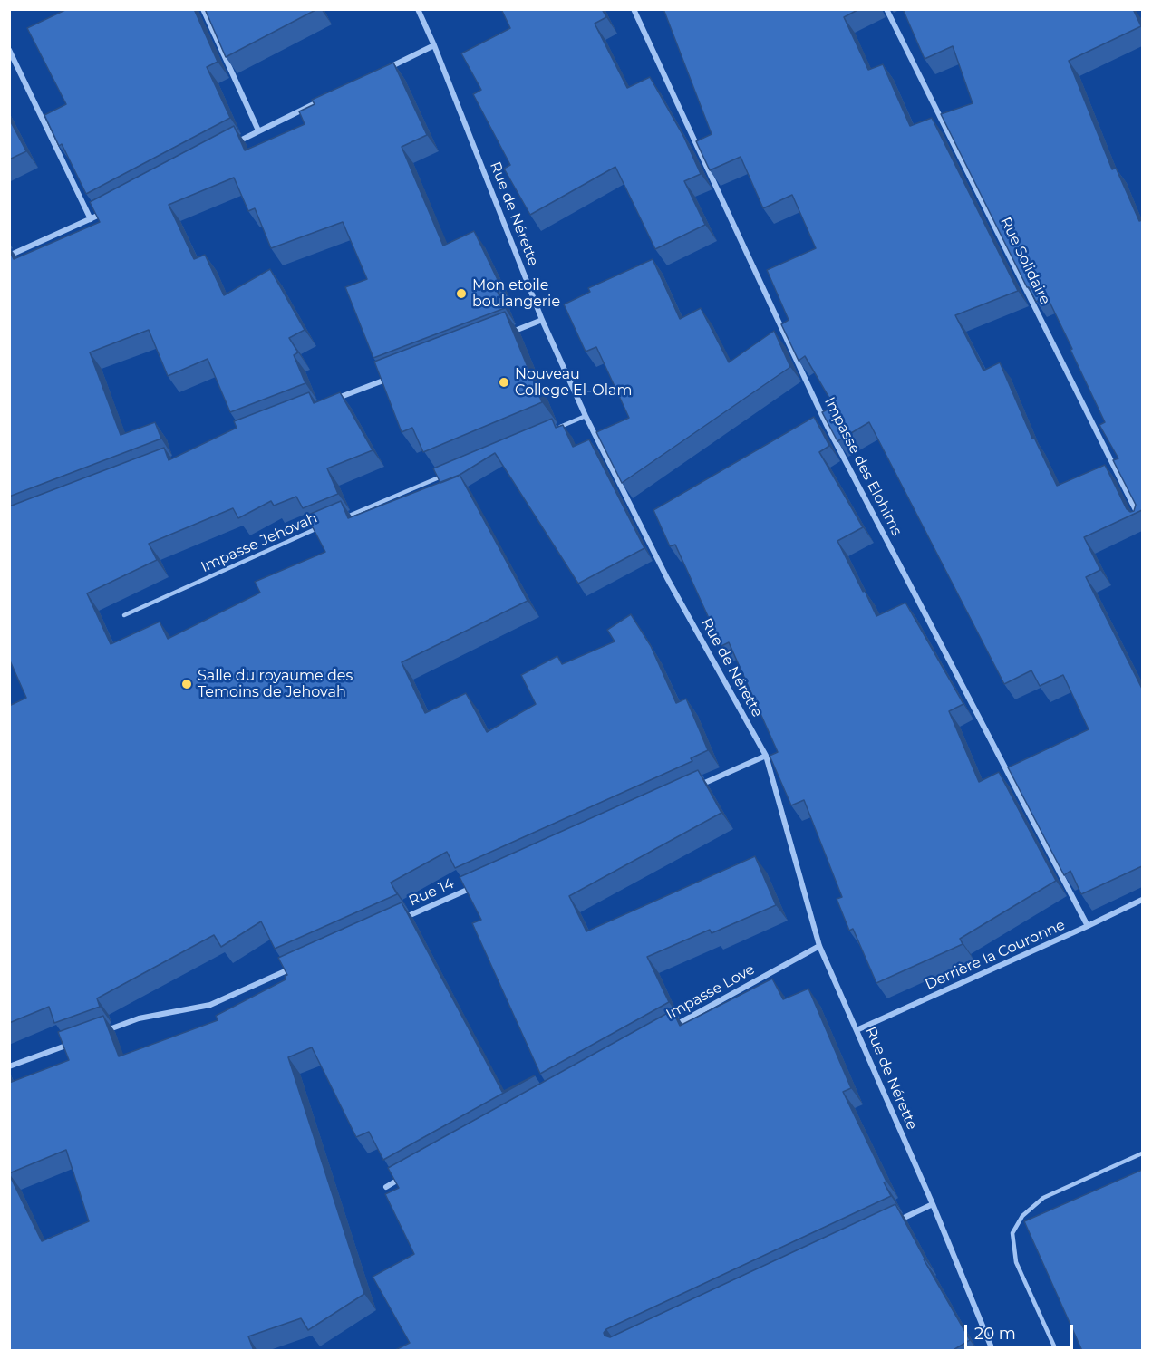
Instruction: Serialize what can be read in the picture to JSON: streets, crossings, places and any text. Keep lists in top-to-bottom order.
{
  "streets": {
    "street": [
      "Rue de Nérette",
      "Rue Solidaire",
      "Impasse des Elohims",
      "Rue 14",
      "Derrière la Couronne",
      "Impasse Love"
    ],
    "lane": ["Impasse Jehovah"]
  },
  "crossings": [
    ["Rue de Nérette", "Derrière la Couronne"],
    ["Rue de Nérette", "Impasse Love"],
    ["Impasse des Elohims", "Derrière la Couronne"]
  ],
  "places": ["Mon etoile boulangerie", "Nouveau College El-Olam", "Salle du royaume des Temoins de Jehovah"],
  "scale_bar": "20 m"
}
